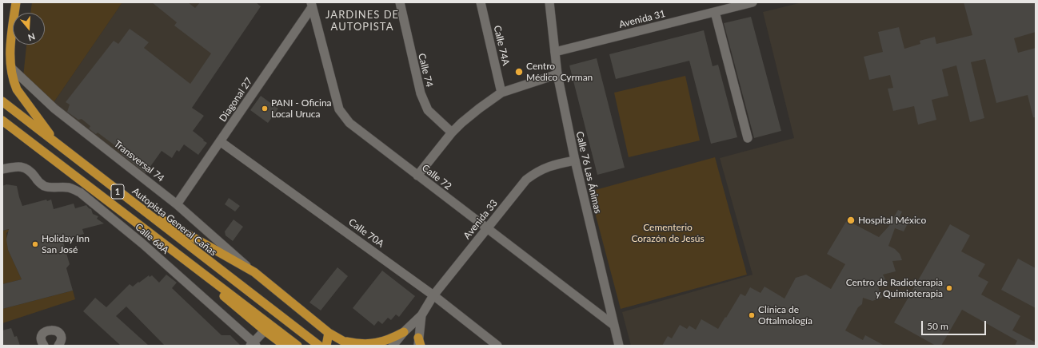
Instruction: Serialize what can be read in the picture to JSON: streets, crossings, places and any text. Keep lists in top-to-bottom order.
{
  "streets": {
    "highway": ["1", "Autopista General Cañas"],
    "street": [
      "Avenida 31",
      "Calle 74A",
      "Calle 74",
      "Diagonal 27",
      "Transversal 74",
      "Calle 76 Las Ánimas",
      "Calle 72",
      "Avenida 33",
      "Calle 70A",
      "Calle 68A"
    ]
  },
  "crossings": [
    ["Avenida 31", "Calle 76 Las Ánimas"],
    ["Diagonal 27", "Transversal 74"],
    ["Diagonal 27", "Calle 72"],
    ["Diagonal 27", "Calle 70A"],
    ["Calle 76 Las Ánimas", "Calle 72"],
    ["Calle 76 Las Ánimas", "Avenida 33"],
    ["Calle 72", "Avenida 33"],
    ["Avenida 33", "Calle 70A"]
  ],
  "districts": ["JARDINES DE AUTOPISTA"],
  "parks": ["Cementerio Corazón de Jesús"],
  "places": [
    "Centro Médico Cyrman",
    "PANI - Oficina Local Uruca",
    "Hospital México",
    "Holiday Inn San José",
    "Centro de Radioterapia y Quimioterapia",
    "Clínica de Oftalmología"
  ],
  "scale_bar": "50 m",
  "north": "bottom"
}
